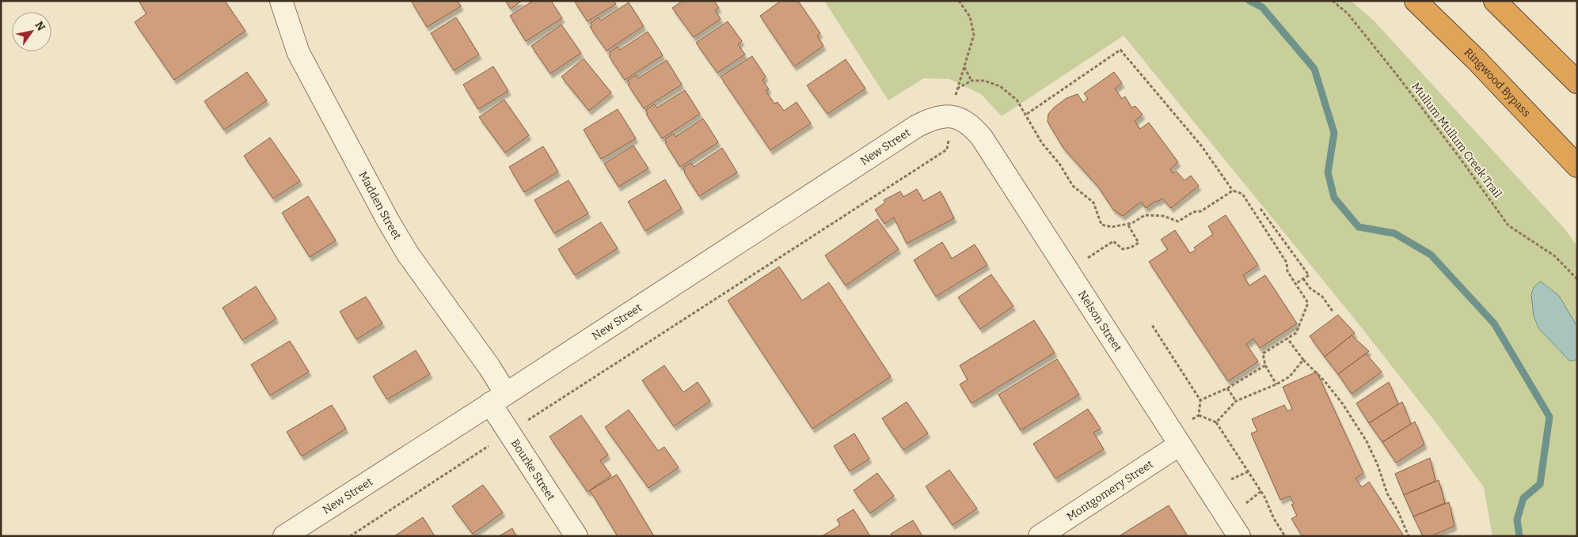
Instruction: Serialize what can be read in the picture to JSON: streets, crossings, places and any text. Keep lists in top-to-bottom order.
{
  "streets": {
    "highway": ["Ringwood Bypass"],
    "street": [
      "New Street",
      "Madden Street",
      "Nelson Street",
      "Bourke Street",
      "Montgomery Street"
    ],
    "path": ["Mullum Mullum Creek Trail"]
  },
  "crossings": [
    ["New Street", "Madden Street"],
    ["New Street", "Nelson Street"],
    ["New Street", "Bourke Street"],
    ["Madden Street", "Bourke Street"],
    ["Nelson Street", "Montgomery Street"]
  ],
  "north": "top right"
}
